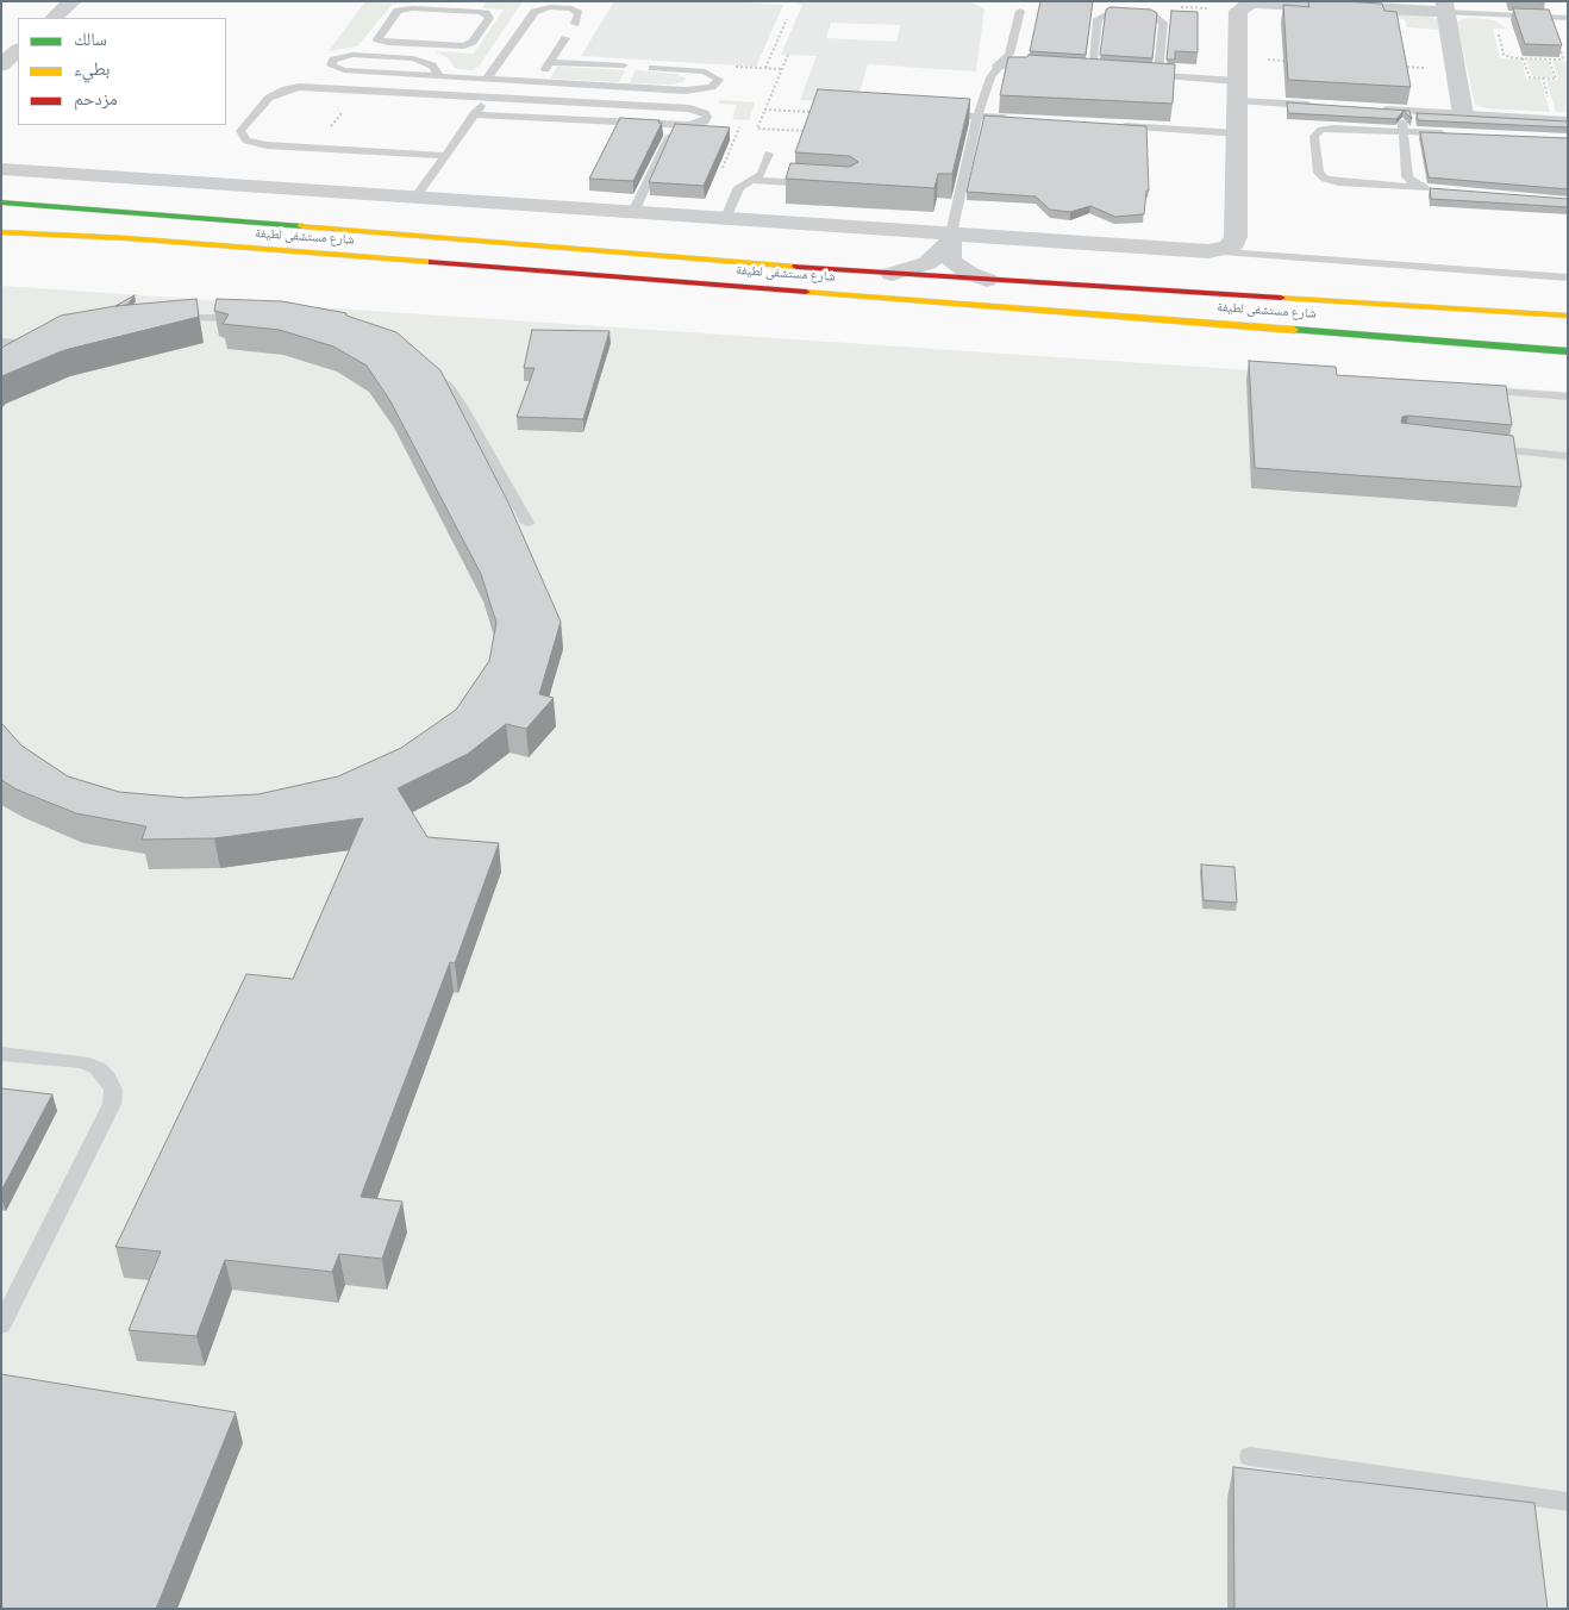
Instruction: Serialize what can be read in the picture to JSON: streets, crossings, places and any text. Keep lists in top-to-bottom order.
{
  "streets": {
    "main road": ["شارع مستشفى لطيفة"]
  },
  "legend": ["سالك", "بطيء", "مزدحم"]
}
